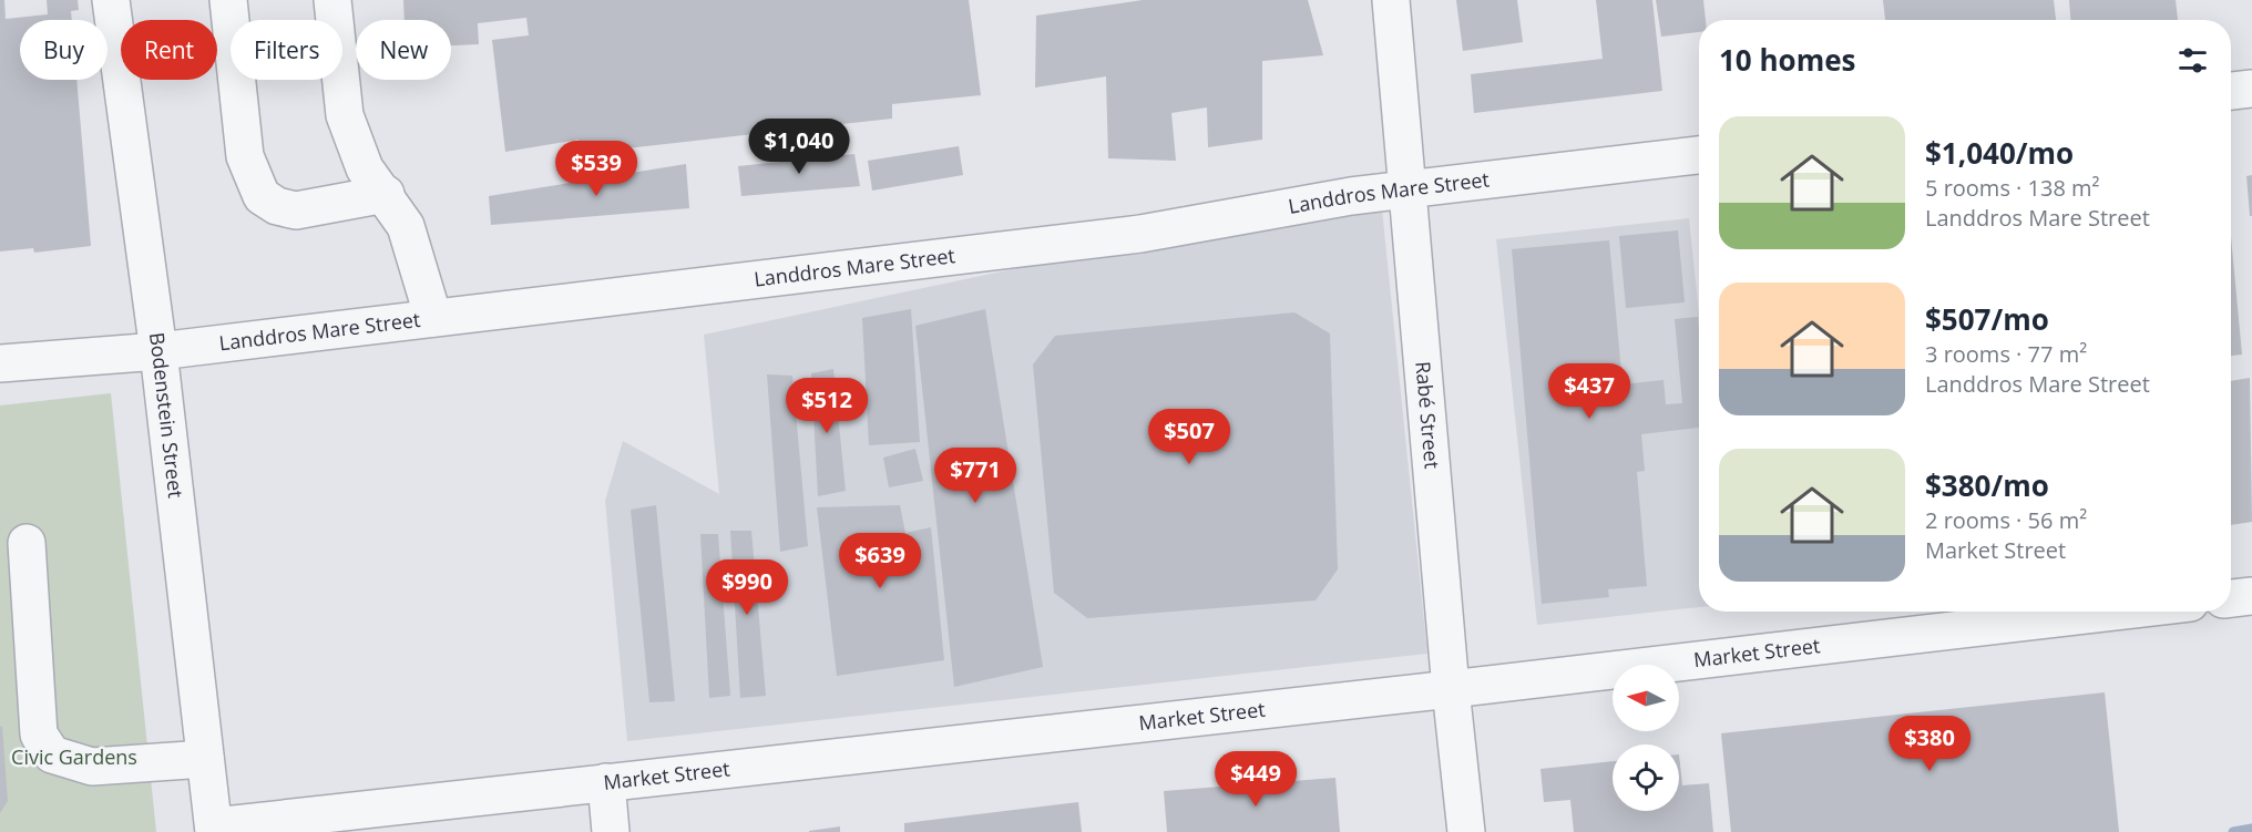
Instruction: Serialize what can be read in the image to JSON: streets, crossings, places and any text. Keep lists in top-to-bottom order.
{
  "streets": {
    "street": [
      "Landdros Mare Street",
      "Bodenstein Street",
      "Rabé Street",
      "Market Street"
    ]
  },
  "crossings": [
    ["Landdros Mare Street", "Bodenstein Street"],
    ["Landdros Mare Street", "Rabé Street"],
    ["Bodenstein Street", "Market Street"],
    ["Rabé Street", "Market Street"]
  ],
  "parks": ["Civic Gardens"],
  "north": "left",
  "page": {
    "chip": [
      "Buy",
      "Rent",
      "Filters",
      "New"
    ],
    "heading": "10 homes",
    "list": [
      {
        "name": "$1,040/mo",
        "note": "5 rooms · 138 m² · Landdros Mare Street"
      },
      {
        "name": "$507/mo",
        "note": "3 rooms · 77 m² · Landdros Mare Street"
      },
      {
        "name": "$380/mo",
        "note": "2 rooms · 56 m² · Market Street"
      }
    ],
    "price": [
      "$1,040",
      "$539",
      "$437",
      "$512",
      "$507",
      "$771",
      "$639",
      "$990",
      "$380",
      "$449"
    ]
  }
}
